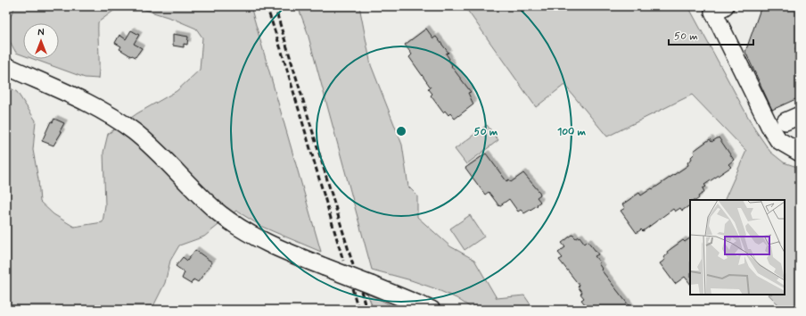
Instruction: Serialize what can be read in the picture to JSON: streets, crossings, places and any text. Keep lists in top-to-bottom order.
{
  "scale_bar": "50 m",
  "north": "top",
  "rings": ["50 m", "100 m"]
}
